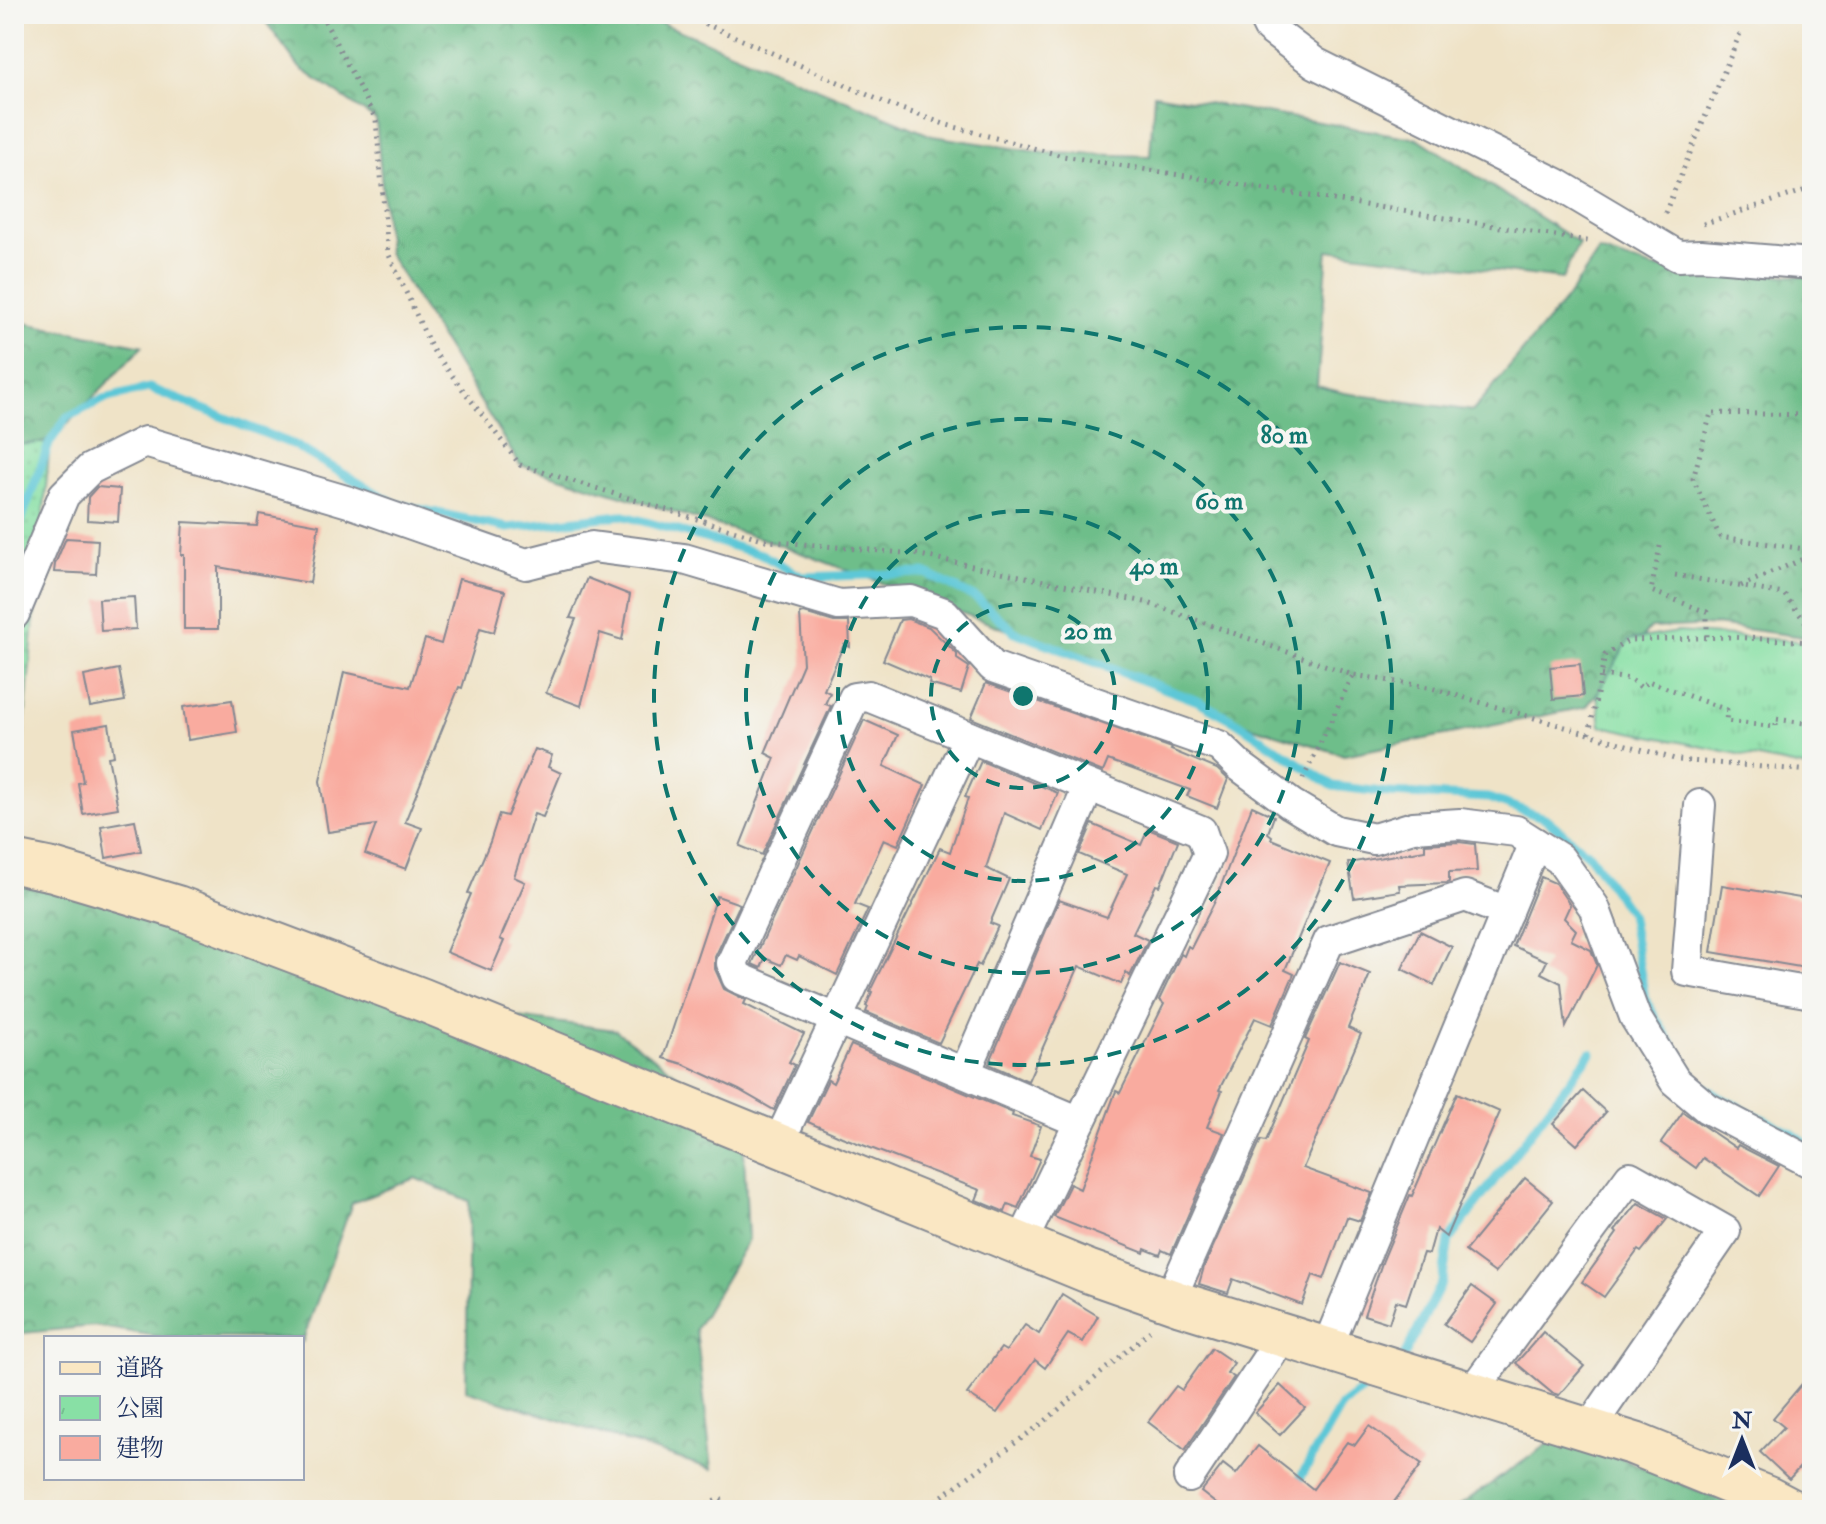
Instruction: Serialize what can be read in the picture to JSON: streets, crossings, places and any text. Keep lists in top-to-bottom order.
{
  "legend": ["道路", "公園", "建物"],
  "north": "top",
  "rings": [
    "80 m",
    "60 m",
    "40 m",
    "20 m"
  ]
}
